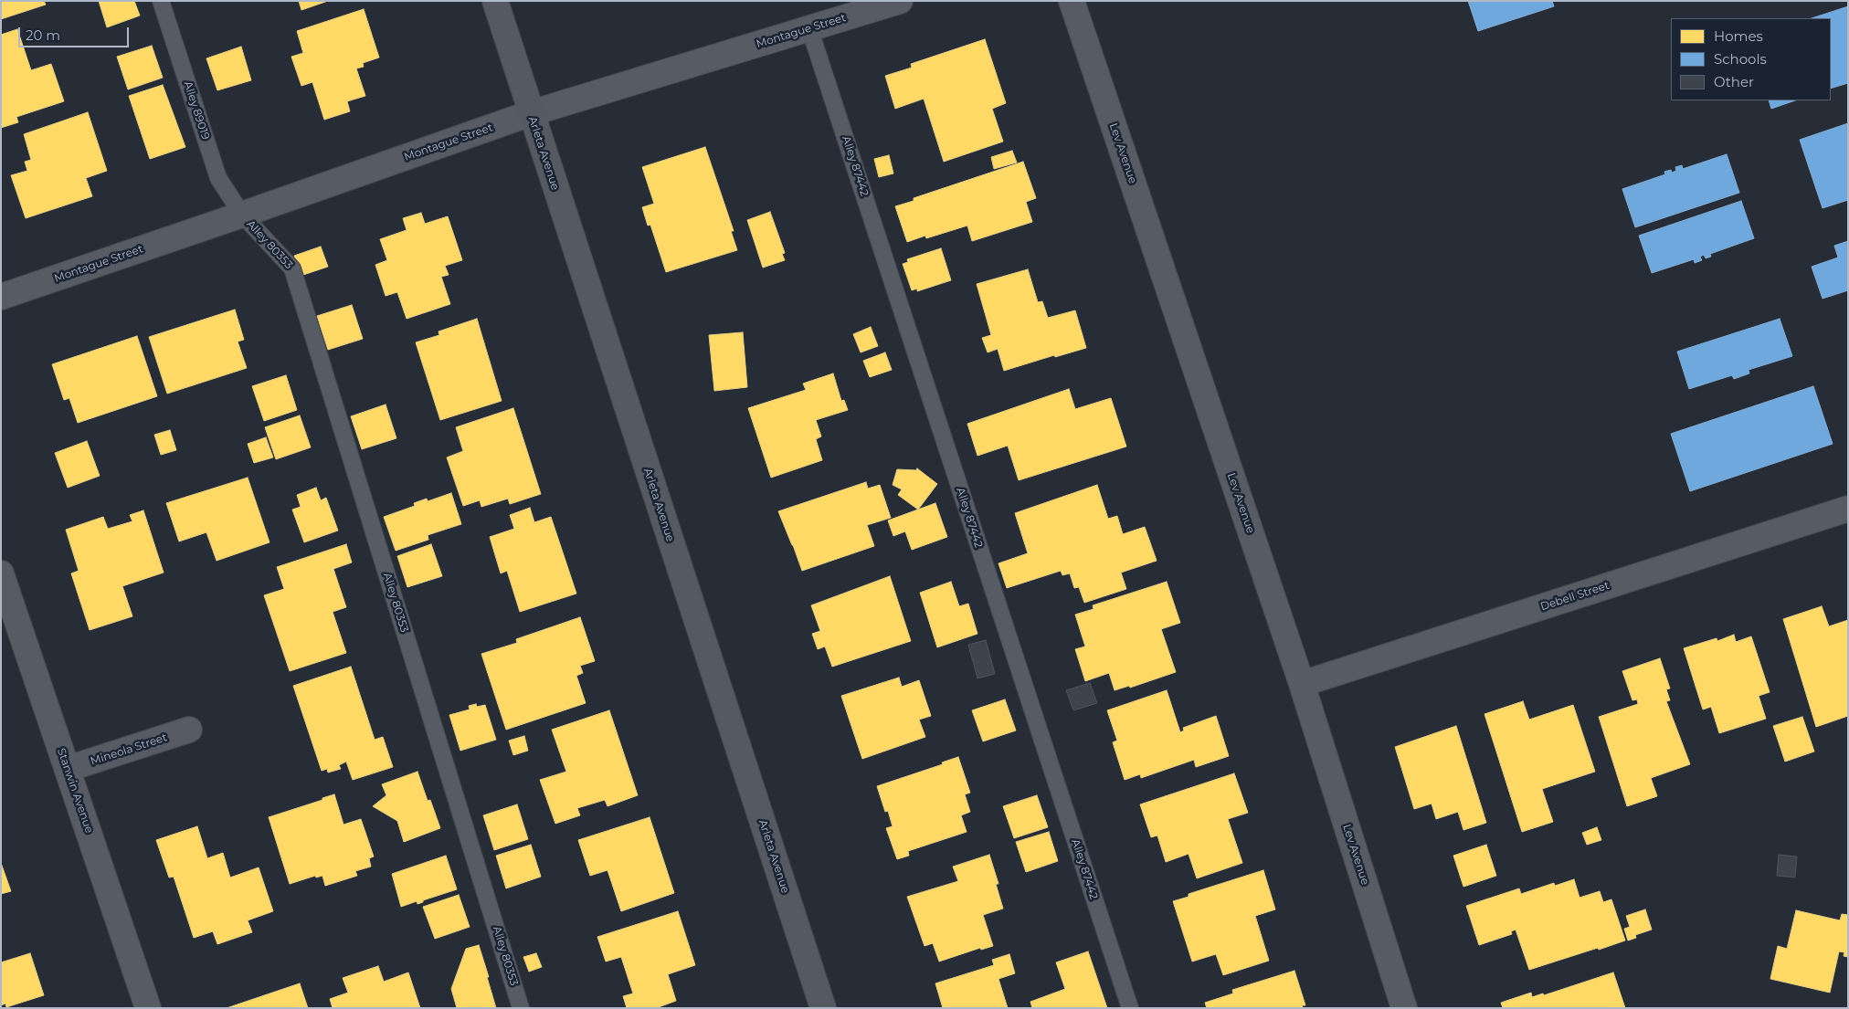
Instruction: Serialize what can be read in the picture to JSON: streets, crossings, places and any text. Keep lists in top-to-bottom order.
{
  "streets": {
    "main road": ["Arleta Avenue"],
    "street": [
      "Montague Street",
      "Lev Avenue",
      "Debell Street",
      "Mineola Street",
      "Stanwin Avenue"
    ],
    "lane": ["Alley 89019", "Alley 87442", "Alley 80353"]
  },
  "crossings": [
    ["Montague Street", "Alley 89019"],
    ["Montague Street", "Arleta Avenue"],
    ["Montague Street", "Alley 87442"],
    ["Montague Street", "Alley 80353"],
    ["Alley 89019", "Alley 80353"],
    ["Lev Avenue", "Debell Street"],
    ["Mineola Street", "Stanwin Avenue"]
  ],
  "legend": ["Homes", "Schools", "Other"],
  "scale_bar": "20 m"
}
